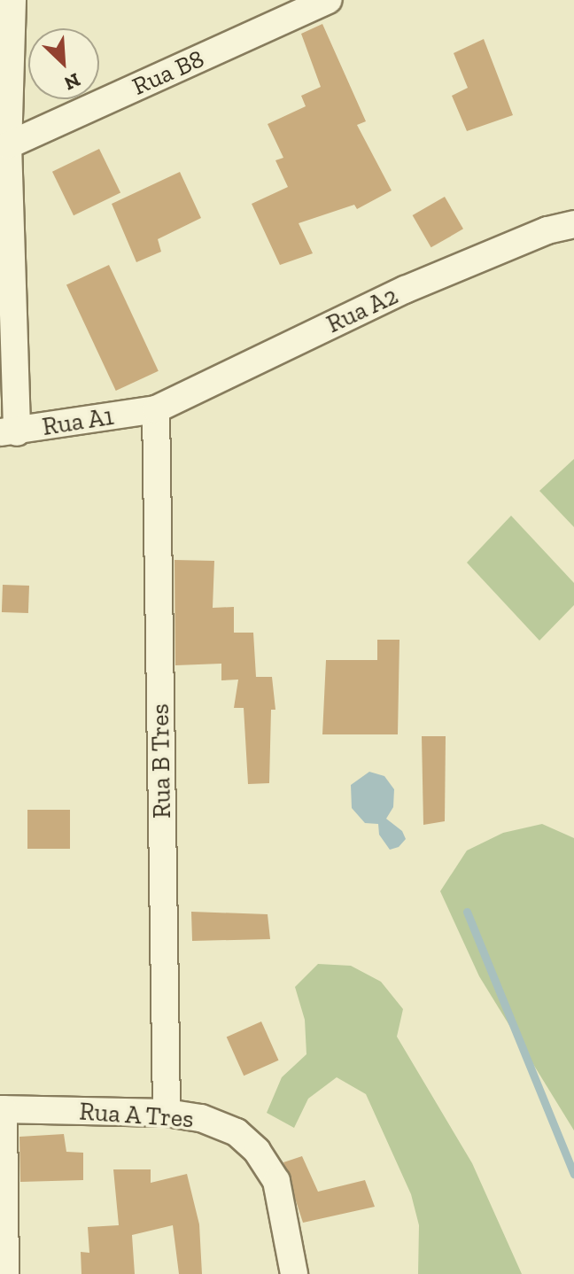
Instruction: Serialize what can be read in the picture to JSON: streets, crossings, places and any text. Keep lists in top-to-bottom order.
{
  "streets": {
    "street": [
      "Rua B8",
      "Rua A2",
      "Rua A1",
      "Rua B Tres",
      "Rua A Tres"
    ]
  },
  "crossings": [
    ["Rua A2", "Rua A1"],
    ["Rua A2", "Rua B Tres"],
    ["Rua A1", "Rua B Tres"],
    ["Rua B Tres", "Rua A Tres"]
  ],
  "north": "bottom right"
}
